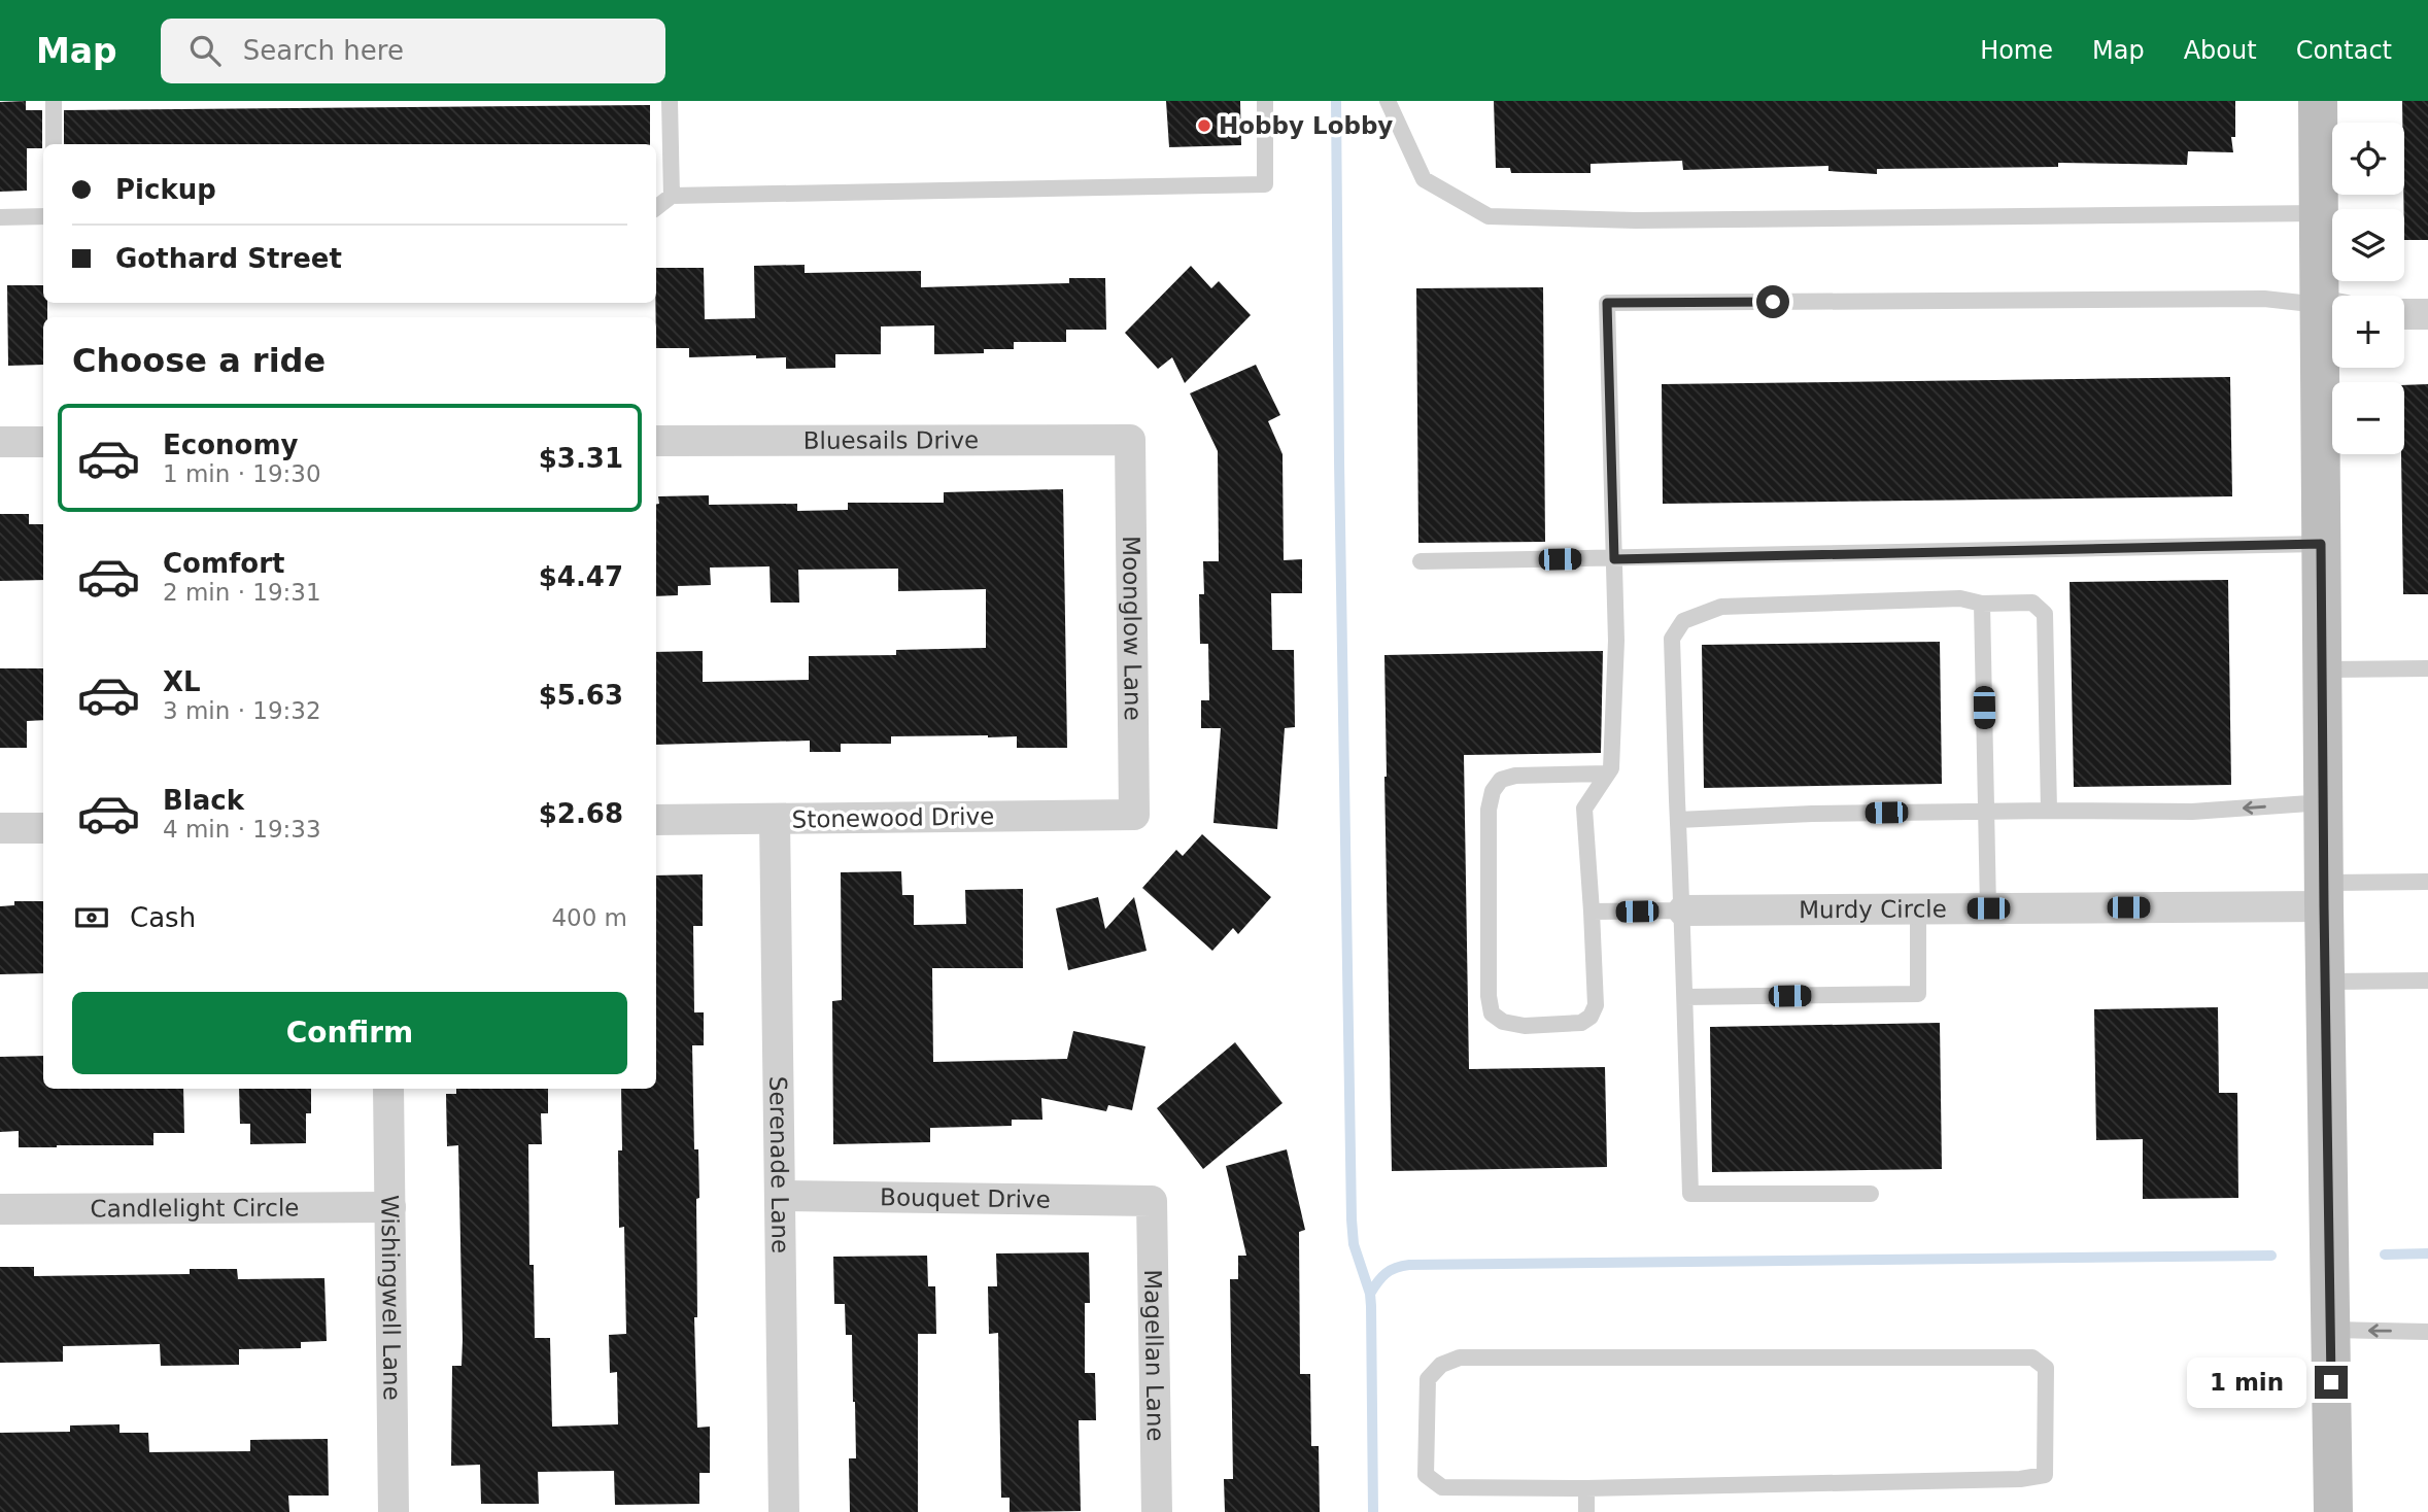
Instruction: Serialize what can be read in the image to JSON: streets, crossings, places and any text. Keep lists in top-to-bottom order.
{
  "streets": {
    "street": [
      "Bluesails Drive",
      "Moonglow Lane",
      "Stonewood Drive",
      "Murdy Circle",
      "Serenade Lane",
      "Bouquet Drive",
      "Candlelight Circle",
      "Wishingwell Lane",
      "Magellan Lane"
    ]
  },
  "crossings": [
    ["Bluesails Drive", "Moonglow Lane"],
    ["Moonglow Lane", "Stonewood Drive"],
    ["Stonewood Drive", "Serenade Lane"],
    ["Serenade Lane", "Bouquet Drive"],
    ["Bouquet Drive", "Magellan Lane"],
    ["Candlelight Circle", "Wishingwell Lane"]
  ],
  "places": ["Hobby Lobby"],
  "page": {
    "header": "Map",
    "search": "Search here",
    "nav": [
      "Home",
      "Map",
      "About",
      "Contact"
    ],
    "map_buttons": ["+", "−"],
    "banner": ["Pickup", "Gothard Street"],
    "heading": "Choose a ride",
    "list": [
      {
        "name": "Economy",
        "note": "1 min · 19:30",
        "value": "$3.31"
      },
      {
        "name": "Comfort",
        "note": "2 min · 19:31",
        "value": "$4.47"
      },
      {
        "name": "XL",
        "note": "3 min · 19:32",
        "value": "$5.63"
      },
      {
        "name": "Black",
        "note": "4 min · 19:33",
        "value": "$2.68"
      }
    ],
    "pay": ["Cash", "400 m"],
    "buttons": "Confirm",
    "bubble": "1 min"
  }
}
